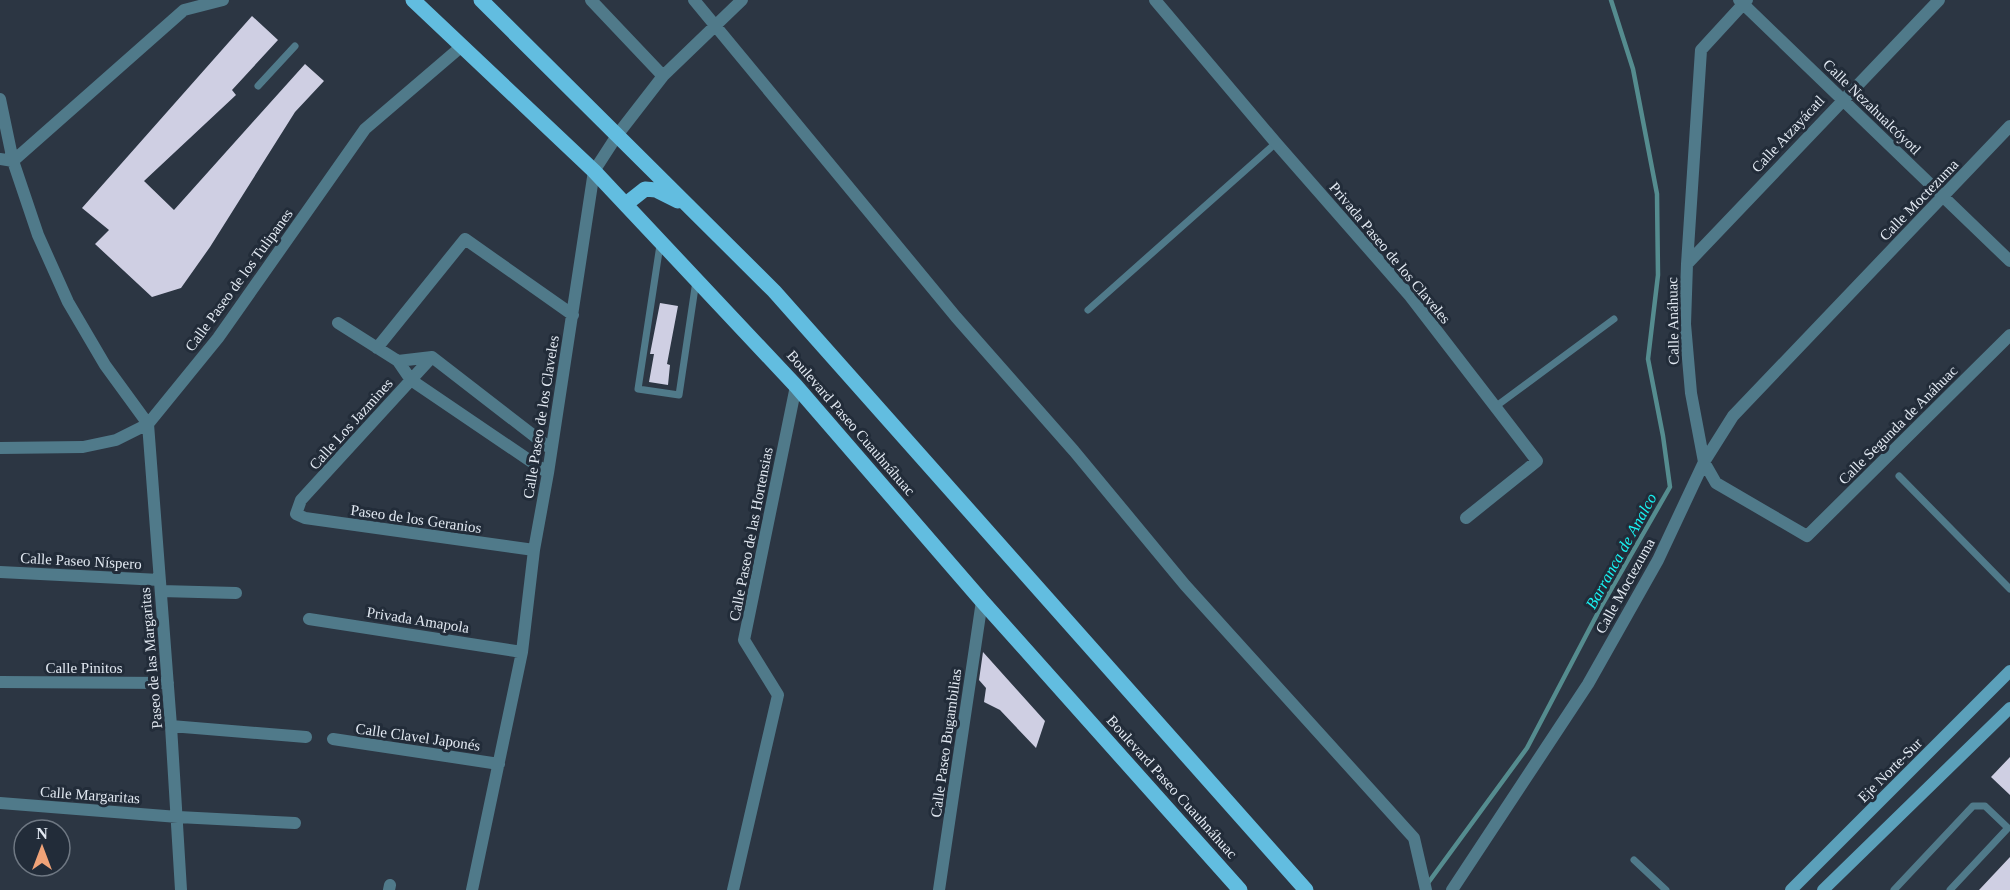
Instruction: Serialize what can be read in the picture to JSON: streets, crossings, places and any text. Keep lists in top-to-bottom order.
{
  "streets": {
    "main road": ["Boulevard Paseo Cuauhnáhuac"],
    "street": [
      "Calle Nezahualcóyotl",
      "Calle Atzayácatl",
      "Calle Moctezuma",
      "Privada Paseo de los Claveles",
      "Calle Paseo de los Tulipanes",
      "Calle Anáhuac",
      "Calle Paseo de los Claveles",
      "Calle Los Jazmines",
      "Calle Segunda de Anáhuac",
      "Paseo de los Geranios",
      "Calle Paseo de las Hortensias",
      "Calle Paseo Níspero",
      "Privada Amapola",
      "Paseo de las Margaritas",
      "Calle Pinitos",
      "Calle Clavel Japonés",
      "Calle Paseo Bugambilias",
      "Eje Norte-Sur",
      "Calle Margaritas"
    ]
  },
  "crossings": [
    ["Calle Nezahualcóyotl", "Calle Atzayácatl"],
    ["Calle Nezahualcóyotl", "Calle Moctezuma"],
    ["Calle Nezahualcóyotl", "Calle Anáhuac"],
    ["Calle Atzayácatl", "Calle Anáhuac"],
    ["Calle Moctezuma", "Calle Anáhuac"],
    ["Calle Paseo de los Tulipanes", "Boulevard Paseo Cuauhnáhuac"],
    ["Calle Paseo de los Tulipanes", "Paseo de las Margaritas"],
    ["Calle Anáhuac", "Calle Segunda de Anáhuac"],
    ["Calle Paseo de los Claveles", "Boulevard Paseo Cuauhnáhuac"],
    ["Calle Paseo de los Claveles", "Paseo de los Geranios"],
    ["Calle Paseo de los Claveles", "Privada Amapola"],
    ["Calle Paseo de los Claveles", "Calle Clavel Japonés"],
    ["Boulevard Paseo Cuauhnáhuac", "Calle Paseo de las Hortensias"],
    ["Boulevard Paseo Cuauhnáhuac", "Calle Paseo Bugambilias"],
    ["Calle Los Jazmines", "Paseo de los Geranios"],
    ["Calle Paseo Níspero", "Paseo de las Margaritas"],
    ["Paseo de las Margaritas", "Calle Pinitos"],
    ["Paseo de las Margaritas", "Calle Margaritas"]
  ],
  "water": ["Barranca de Analco"],
  "north": "top"
}
